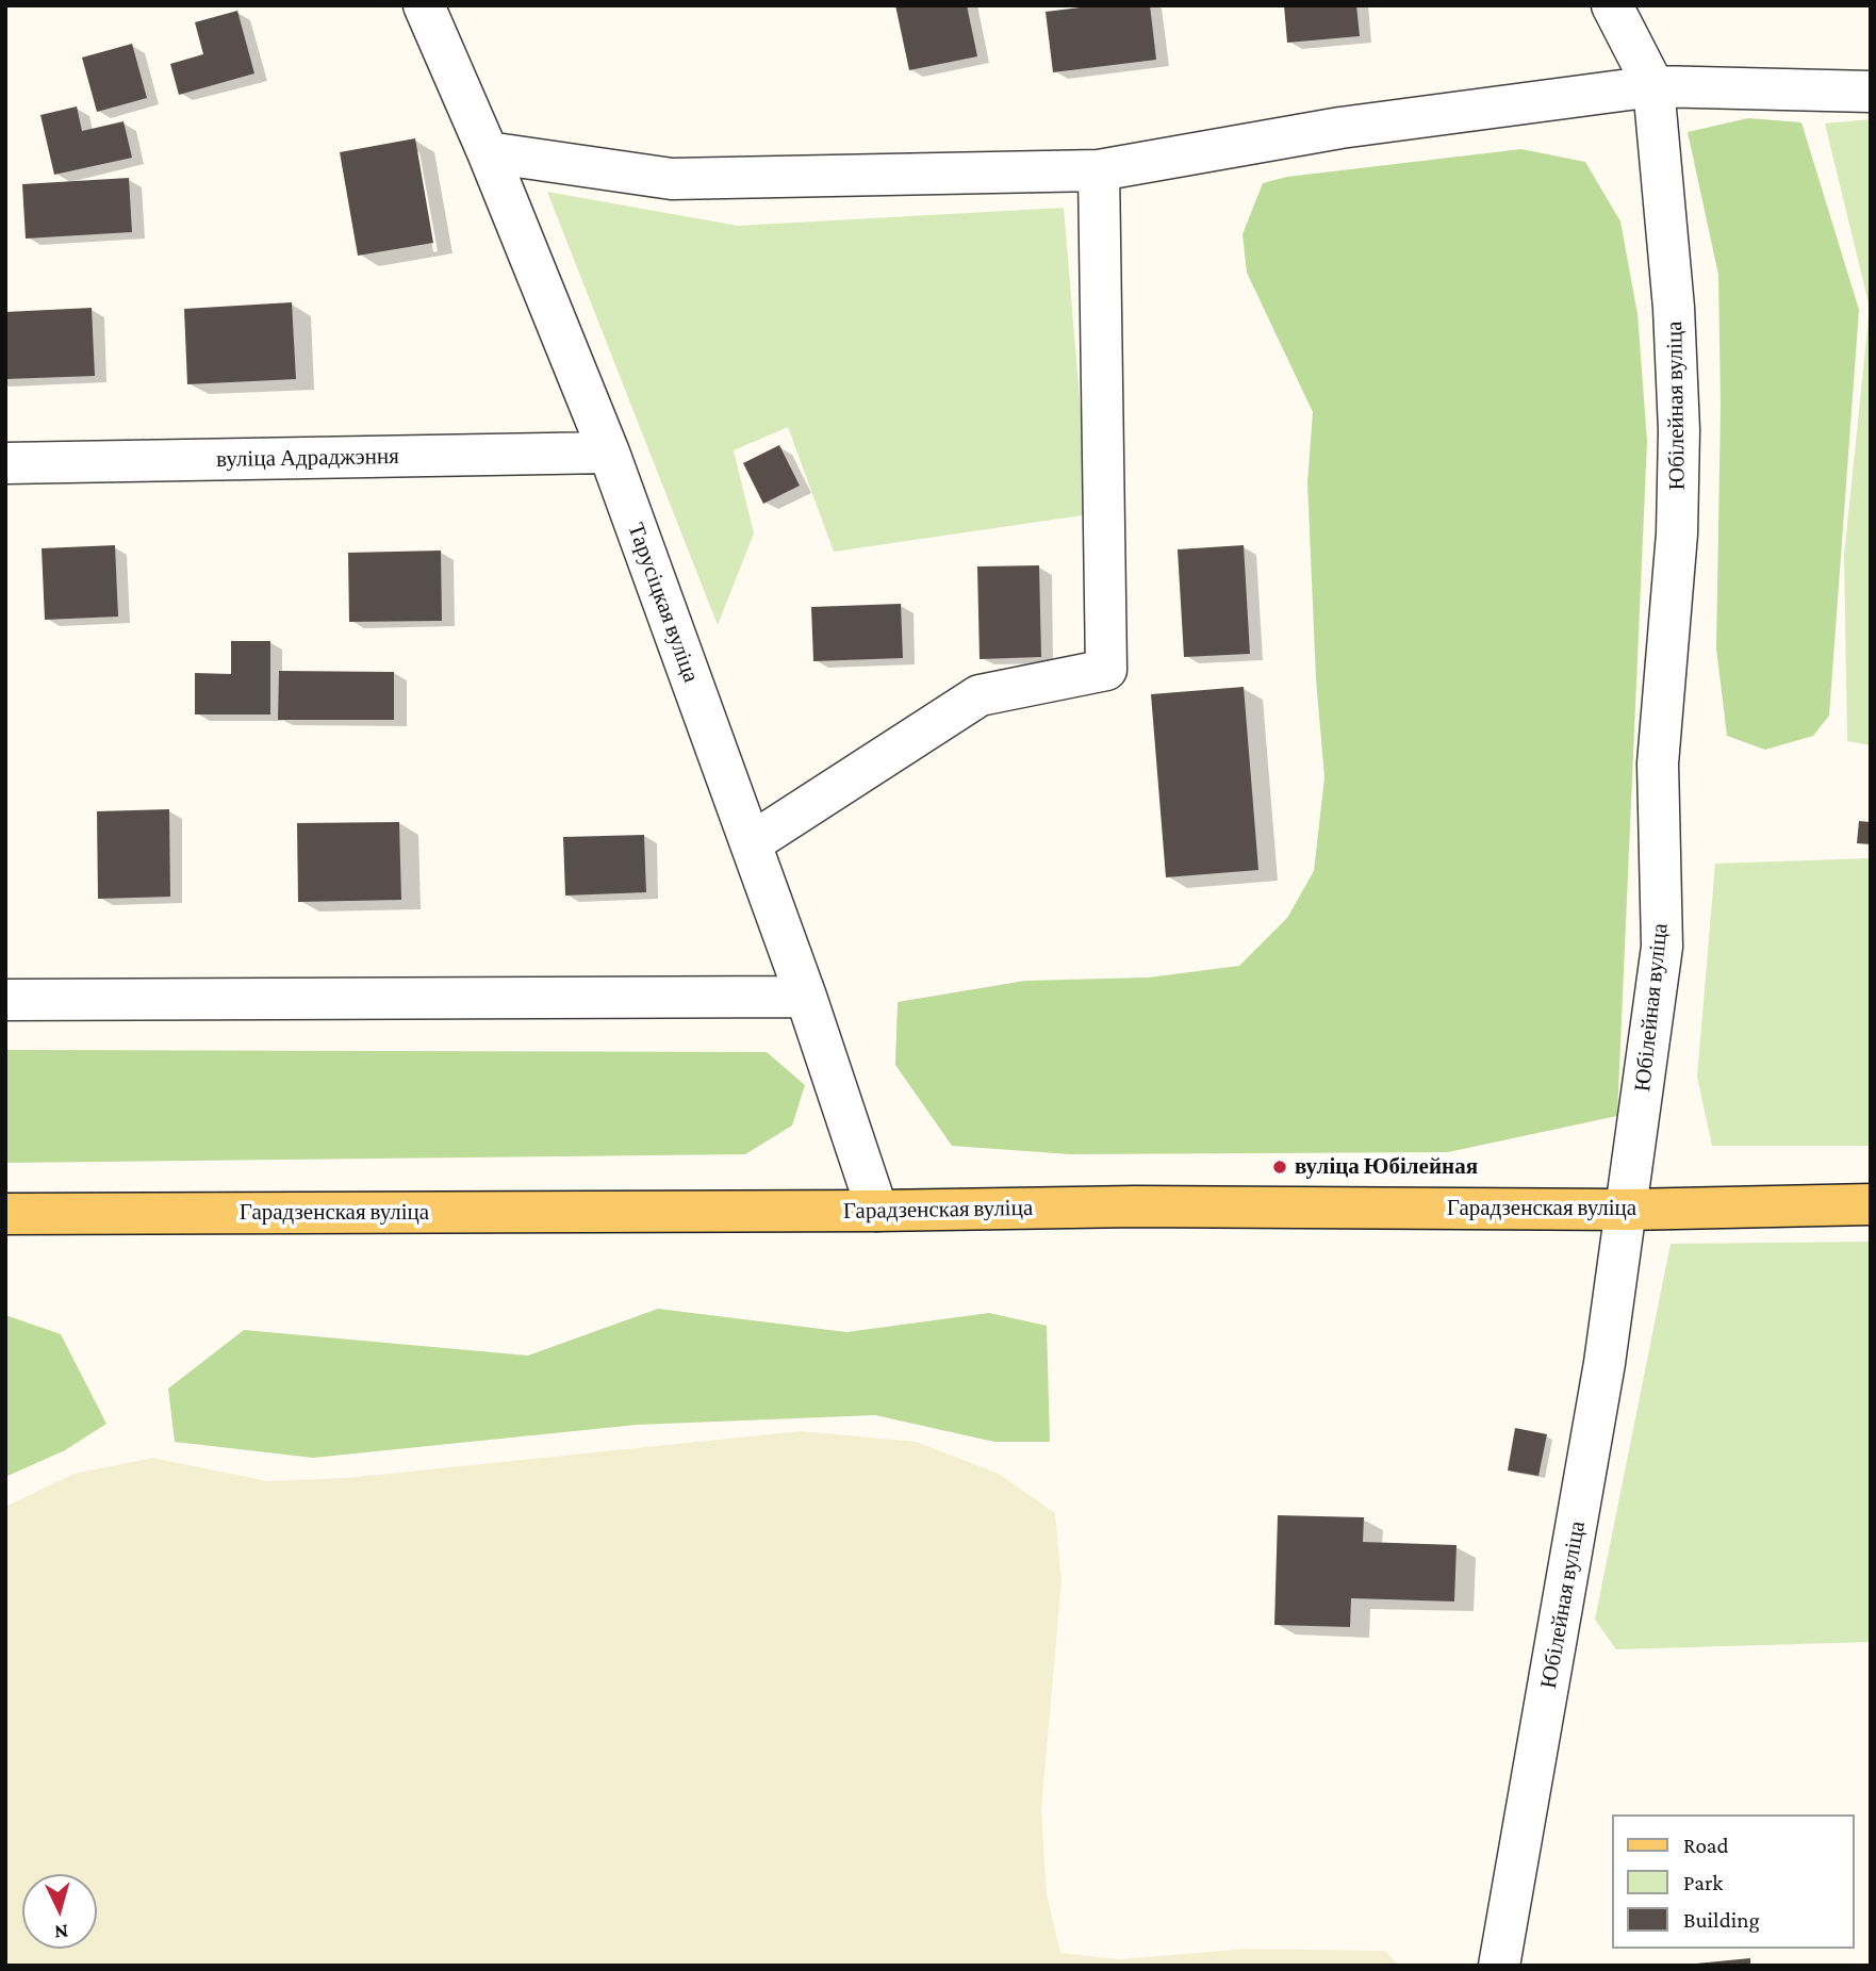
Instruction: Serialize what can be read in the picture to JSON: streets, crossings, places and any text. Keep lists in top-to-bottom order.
{
  "streets": {
    "main road": ["Гарадзенская вуліца"],
    "street": ["Юбілейная вуліца", "вуліца Адраджэння", "Тарусіцкая вуліца"]
  },
  "crossings": [
    ["Юбілейная вуліца", "Гарадзенская вуліца"],
    ["вуліца Адраджэння", "Тарусіцкая вуліца"],
    ["Тарусіцкая вуліца", "Гарадзенская вуліца"]
  ],
  "places": ["вуліца Юбілейная"],
  "legend": ["Road", "Park", "Building"],
  "north": "bottom"
}
